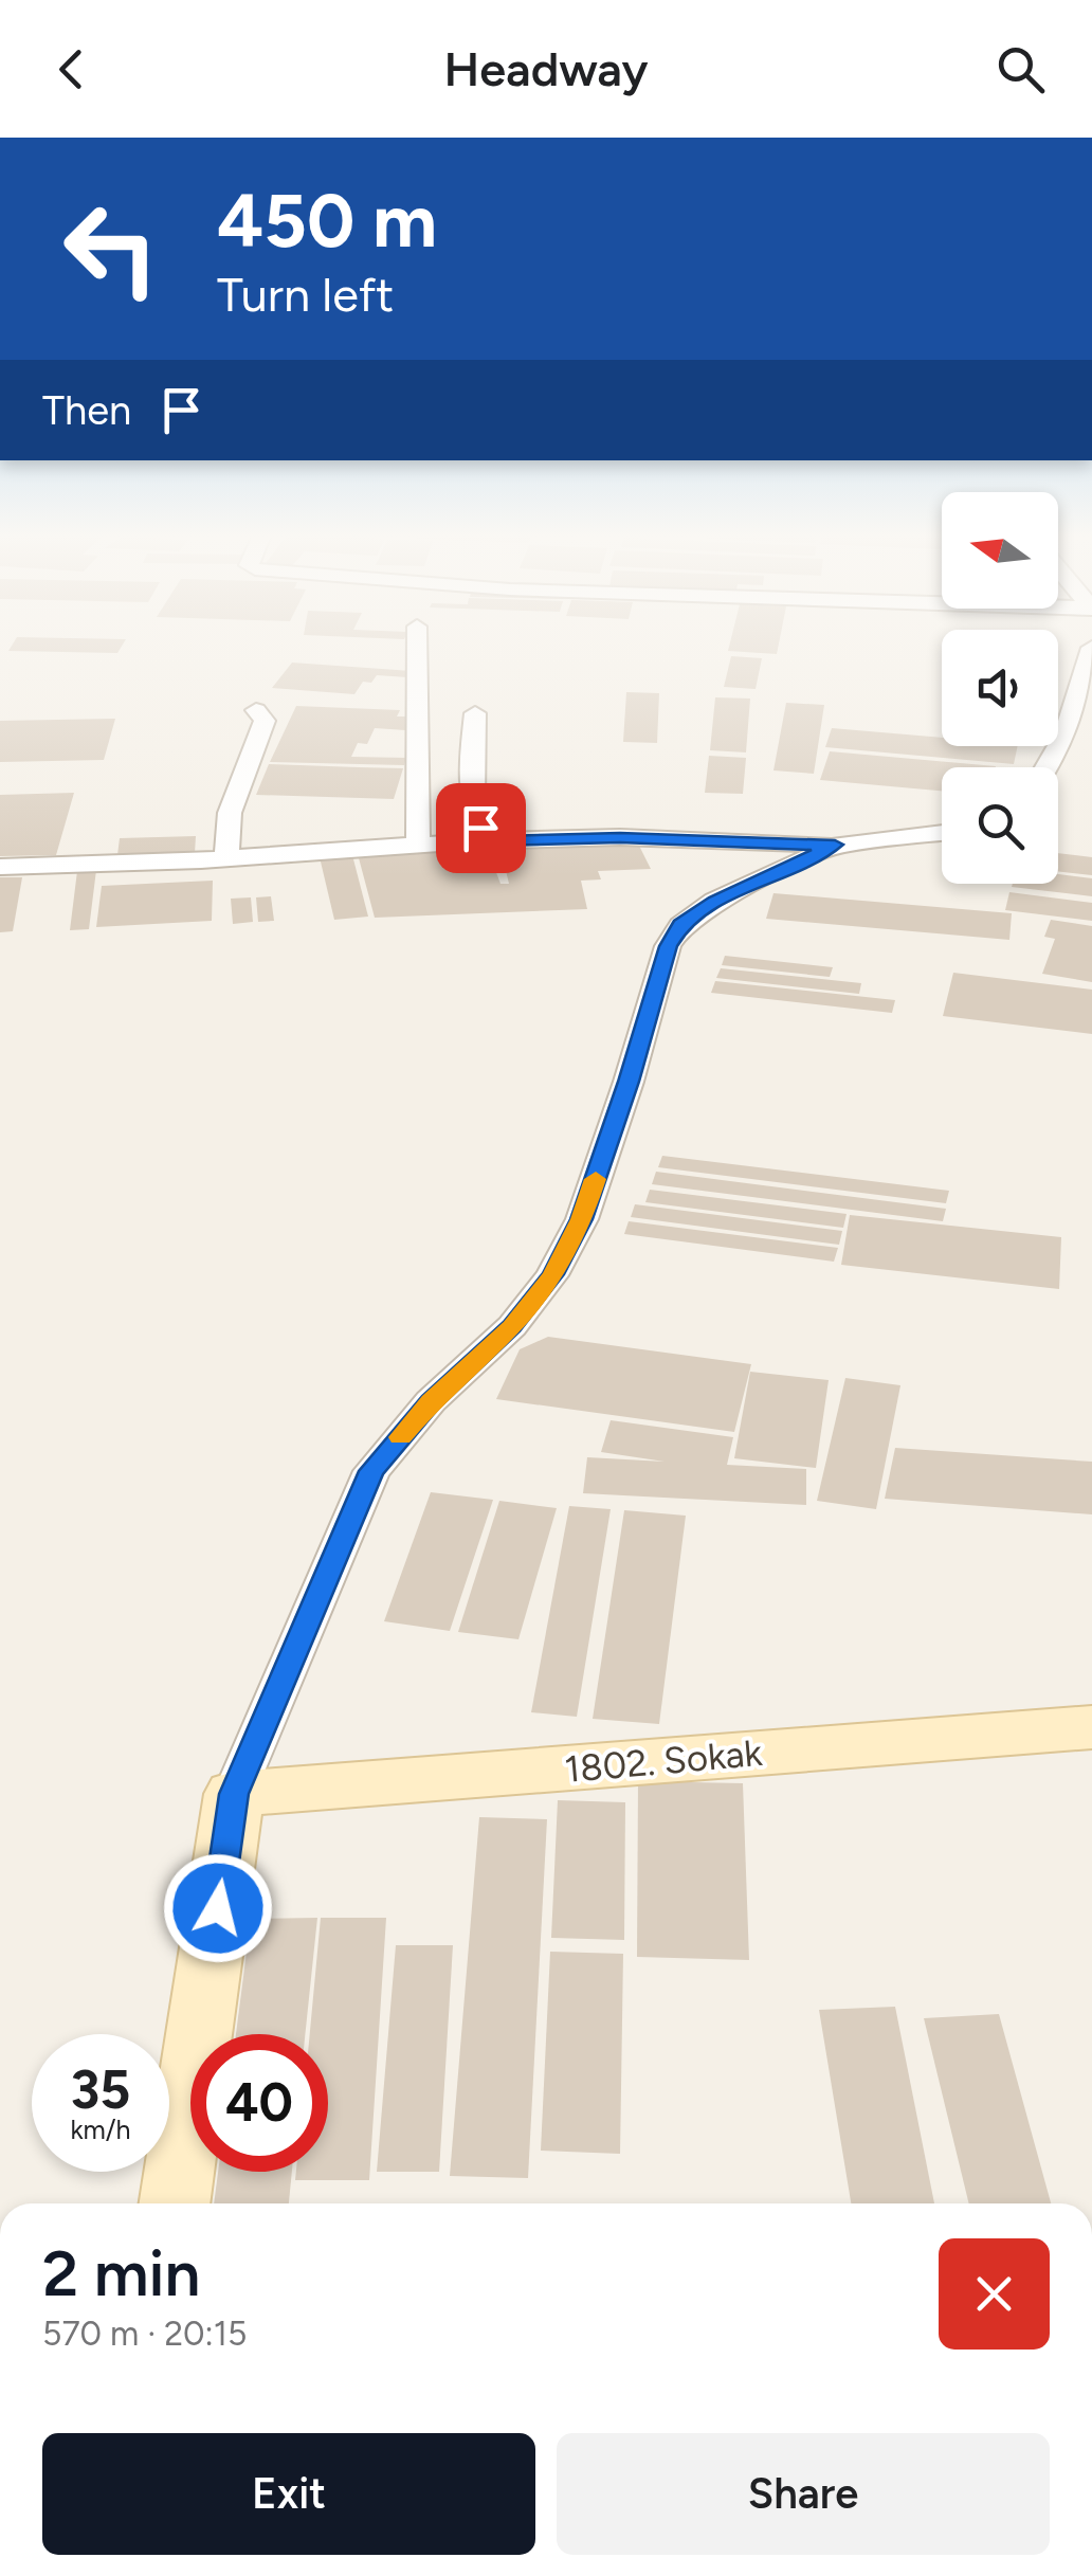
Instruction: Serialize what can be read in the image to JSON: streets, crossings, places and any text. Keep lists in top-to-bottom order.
{
  "streets": {
    "street": ["1802. Sokak"]
  },
  "north": "left",
  "page": {
    "header": "Headway",
    "turn": ["450 m", "Turn left"],
    "then": "Then",
    "speed": "35 km/h",
    "limit": "40",
    "heading": ["2 min", "570 m · 20:15"],
    "buttons": ["Exit", "Share"]
  }
}
